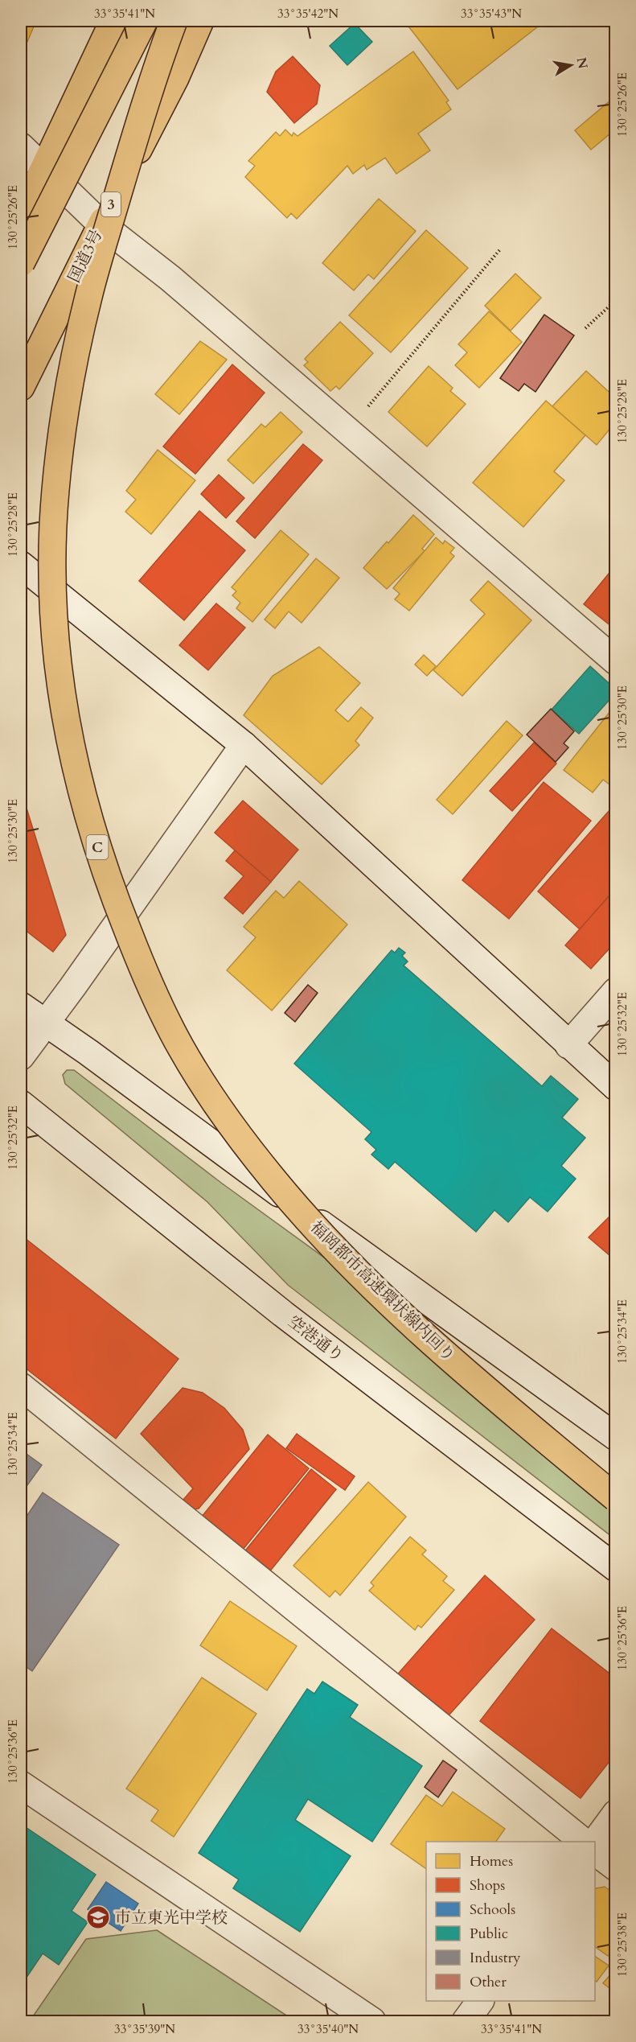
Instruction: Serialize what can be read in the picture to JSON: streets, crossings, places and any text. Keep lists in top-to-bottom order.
{
  "streets": {
    "highway": [
      "3",
      "国道3号",
      "C",
      "福岡都市高速環状線内回り"
    ],
    "street": ["空港通り"]
  },
  "places": {
    "school or university": ["市立東光中学校"]
  },
  "legend": [
    "Homes",
    "Shops",
    "Schools",
    "Public",
    "Industry",
    "Other"
  ],
  "north": "right",
  "coordinates": [
    "33°35'41\"N",
    "33°35'42\"N",
    "33°35'43\"N",
    "130°25'26\"E",
    "130°25'28\"E",
    "130°25'30\"E",
    "130°25'32\"E",
    "130°25'34\"E",
    "130°25'36\"E",
    "130°25'38\"E",
    "33°35'39\"N",
    "33°35'40\"N"
  ]
}
